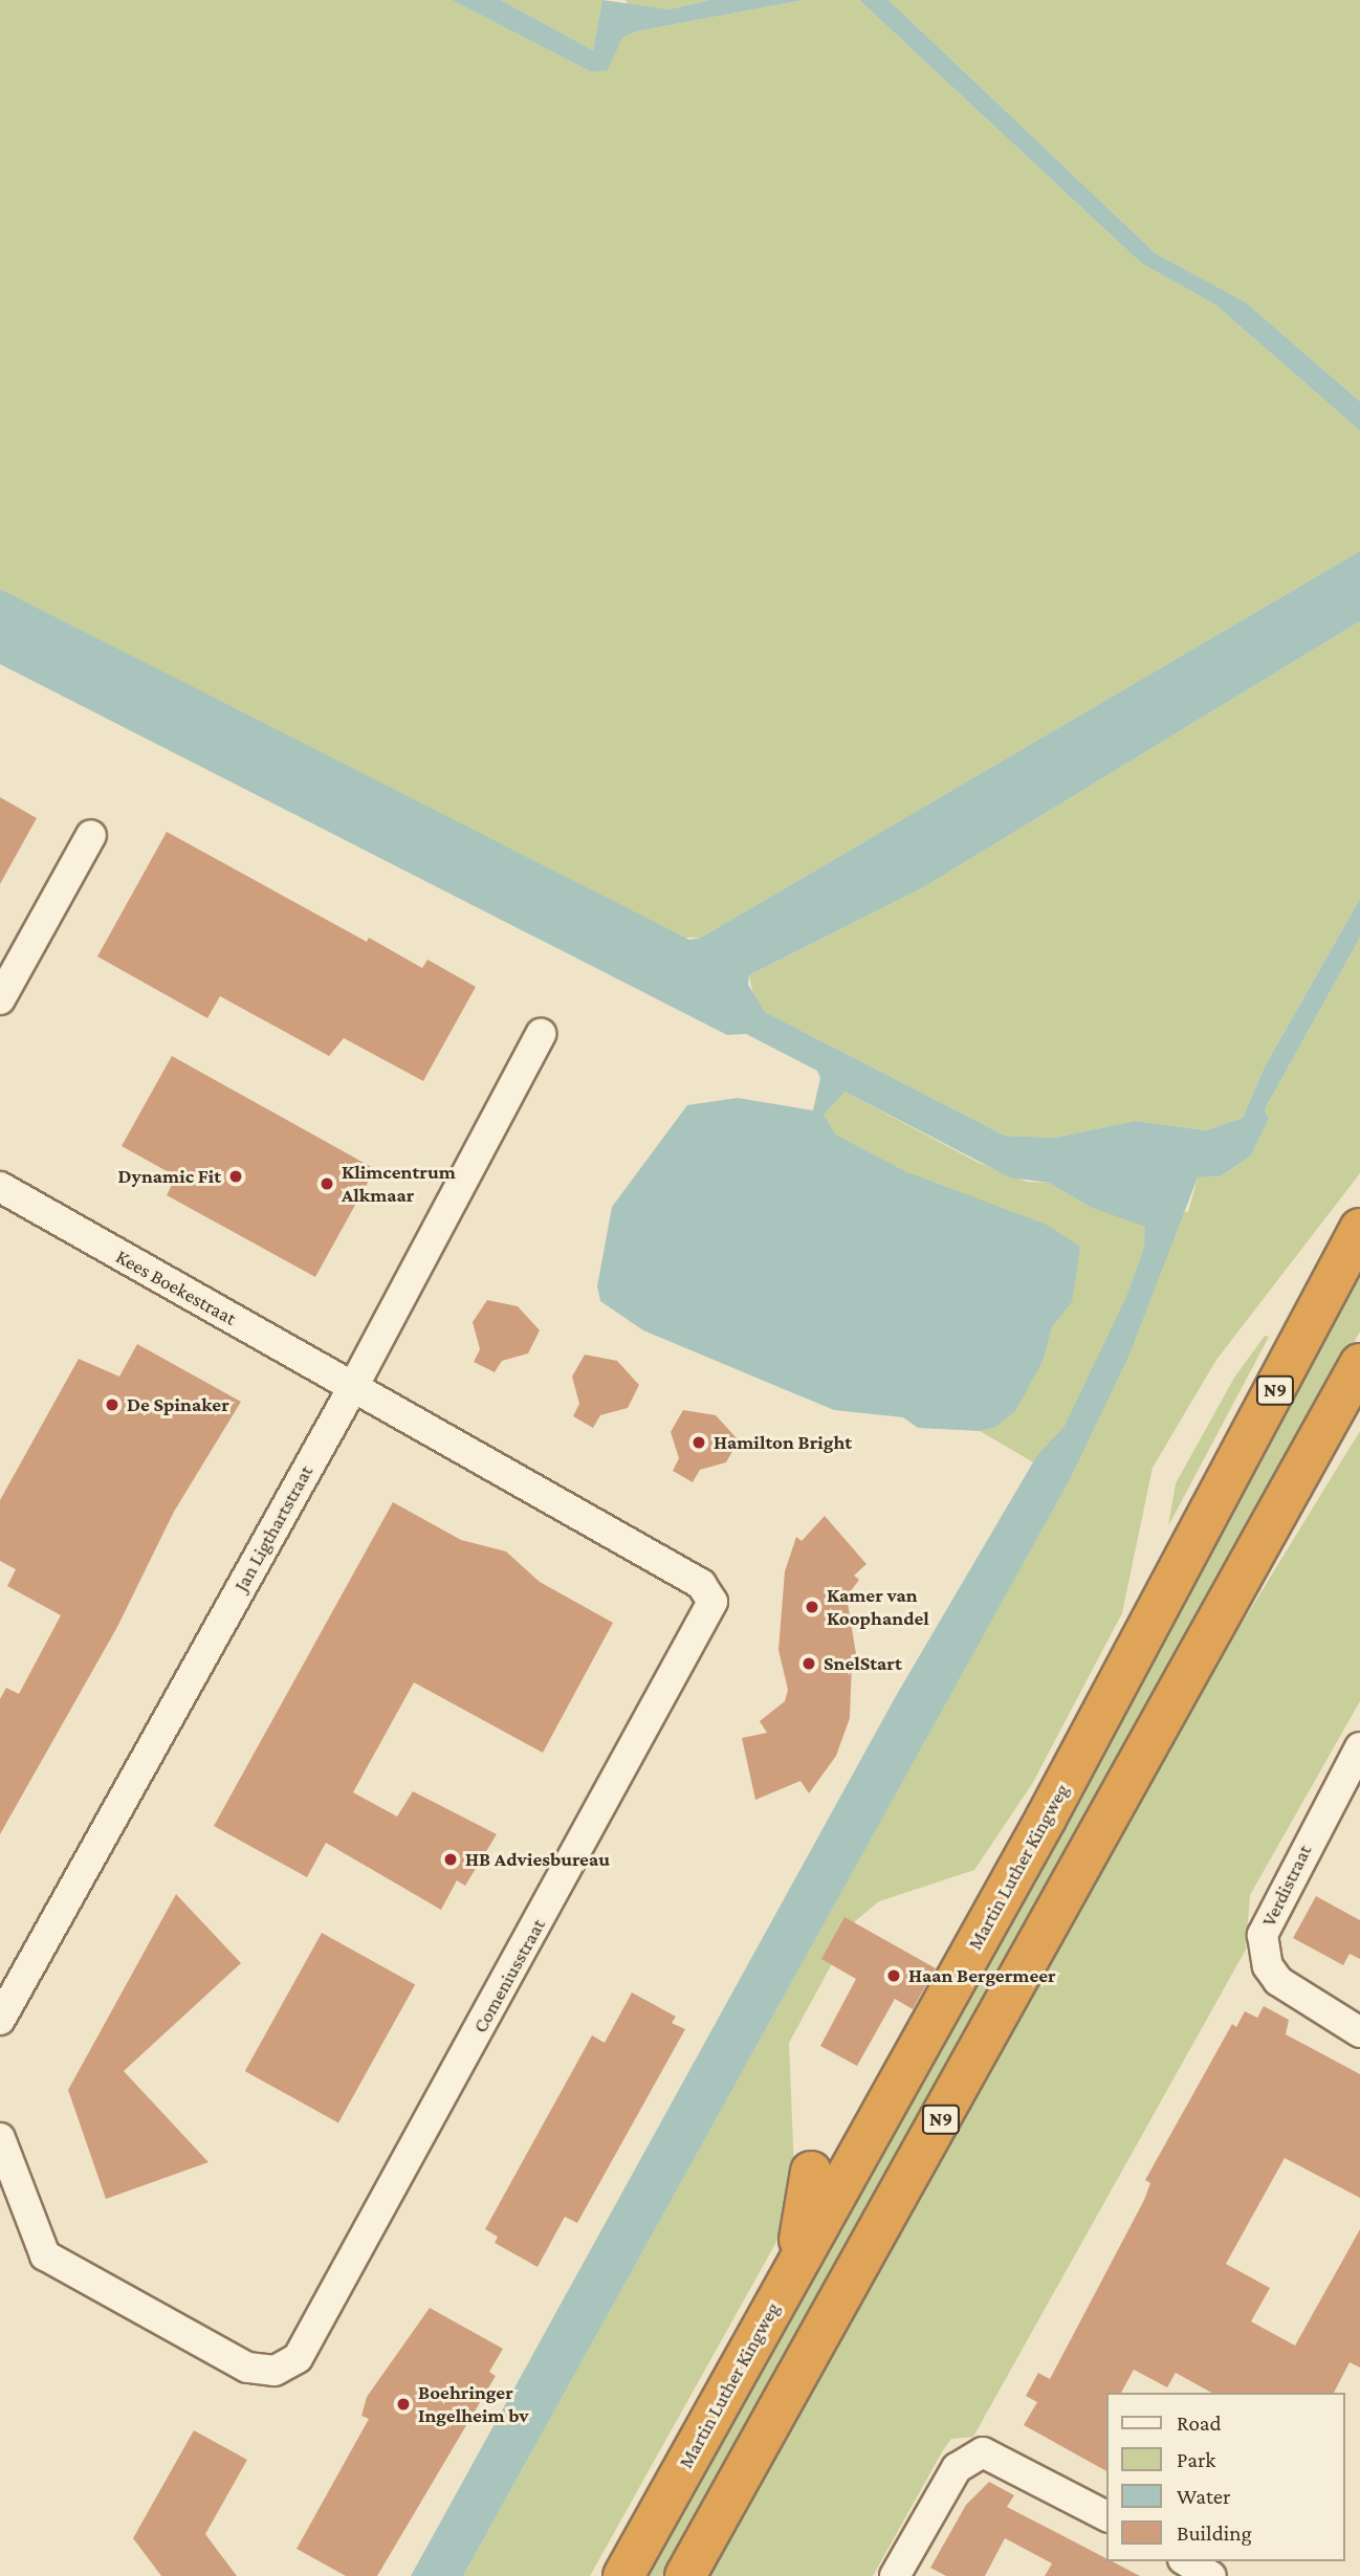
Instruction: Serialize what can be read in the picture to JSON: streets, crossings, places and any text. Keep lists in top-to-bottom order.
{
  "streets": {
    "highway": ["N9", "Martin Luther Kingweg"],
    "street": [
      "Kees Boekestraat",
      "Jan Ligthartstraat",
      "Verdistraat",
      "Comeniusstraat"
    ]
  },
  "crossings": [
    ["Kees Boekestraat", "Jan Ligthartstraat"],
    ["Kees Boekestraat", "Comeniusstraat"],
    ["N9", "Martin Luther Kingweg"],
    ["Jan Ligthartstraat", "Comeniusstraat"]
  ],
  "places": [
    "Dynamic Fit",
    "Klimcentrum Alkmaar",
    "De Spinaker",
    "Hamilton Bright",
    "Kamer van Koophandel",
    "SnelStart",
    "HB Adviesbureau",
    "Haan Bergermeer",
    "Boehringer Ingelheim bv"
  ],
  "legend": [
    "Road",
    "Park",
    "Water",
    "Building"
  ]
}
